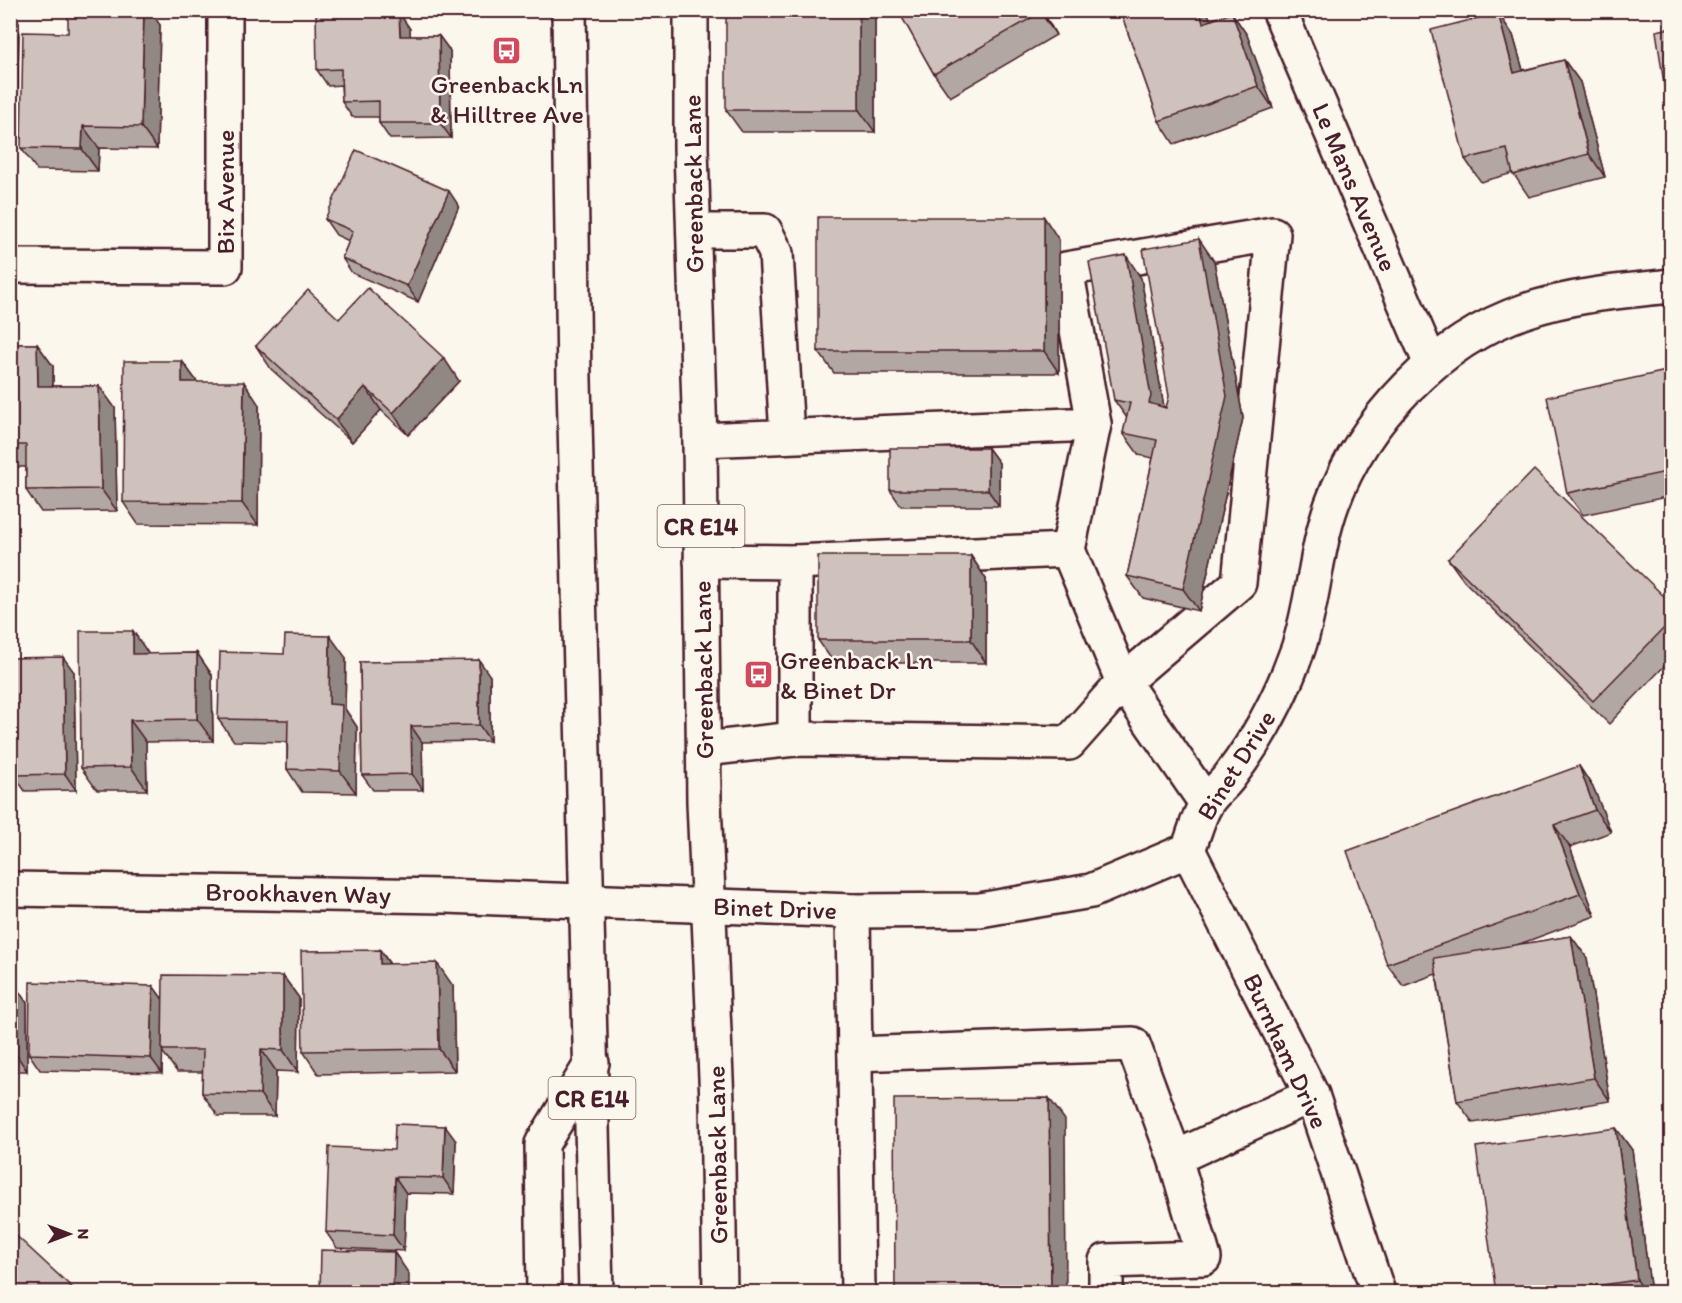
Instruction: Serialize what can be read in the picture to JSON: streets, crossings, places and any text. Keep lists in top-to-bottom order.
{
  "streets": {
    "street": [
      "Greenback Lane",
      "Le Mans Avenue",
      "Bix Avenue",
      "CR E14",
      "Binet Drive",
      "Brookhaven Way",
      "Burnham Drive"
    ]
  },
  "crossings": [
    ["Greenback Lane", "Binet Drive"],
    ["Le Mans Avenue", "Binet Drive"],
    ["CR E14", "Binet Drive"],
    ["CR E14", "Brookhaven Way"],
    ["Binet Drive", "Brookhaven Way"],
    ["Binet Drive", "Burnham Drive"]
  ],
  "places": {
    "bus stop": ["Greenback Ln & Hilltree Ave", "Greenback Ln & Binet Dr"]
  },
  "north": "right"
}
